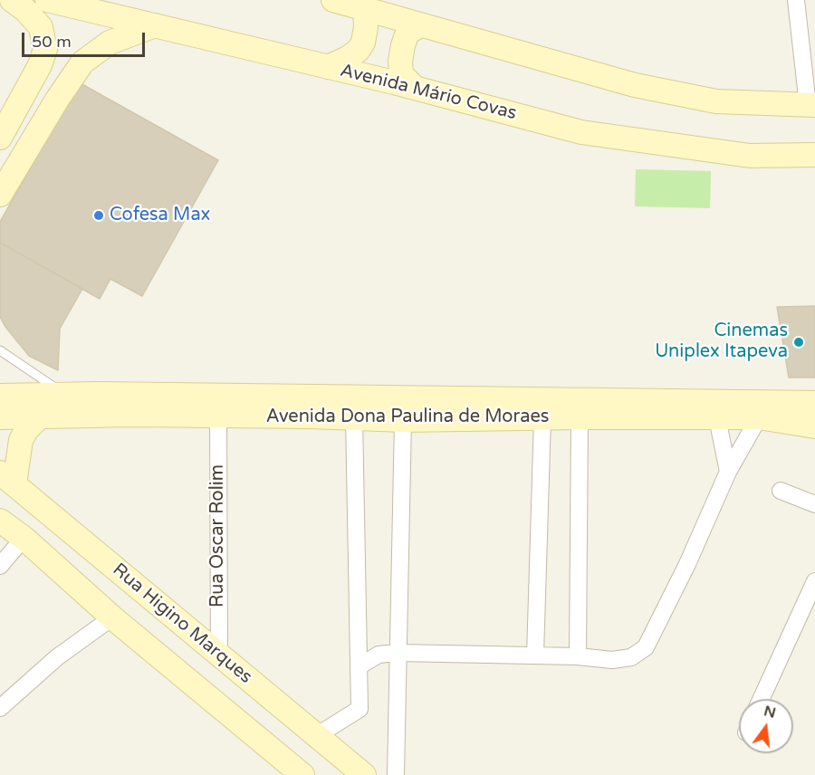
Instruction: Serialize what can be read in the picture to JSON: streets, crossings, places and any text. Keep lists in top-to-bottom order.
{
  "streets": {
    "main road": ["Avenida Mário Covas", "Avenida Dona Paulina de Moraes", "Rua Higino Marques"],
    "street": ["Rua Oscar Rolim"]
  },
  "crossings": [
    ["Avenida Dona Paulina de Moraes", "Rua Oscar Rolim"],
    ["Rua Oscar Rolim", "Rua Higino Marques"]
  ],
  "places": ["Cofesa Max", "Cinemas Uniplex Itapeva"],
  "scale_bar": "50 m",
  "north": "top"
}
